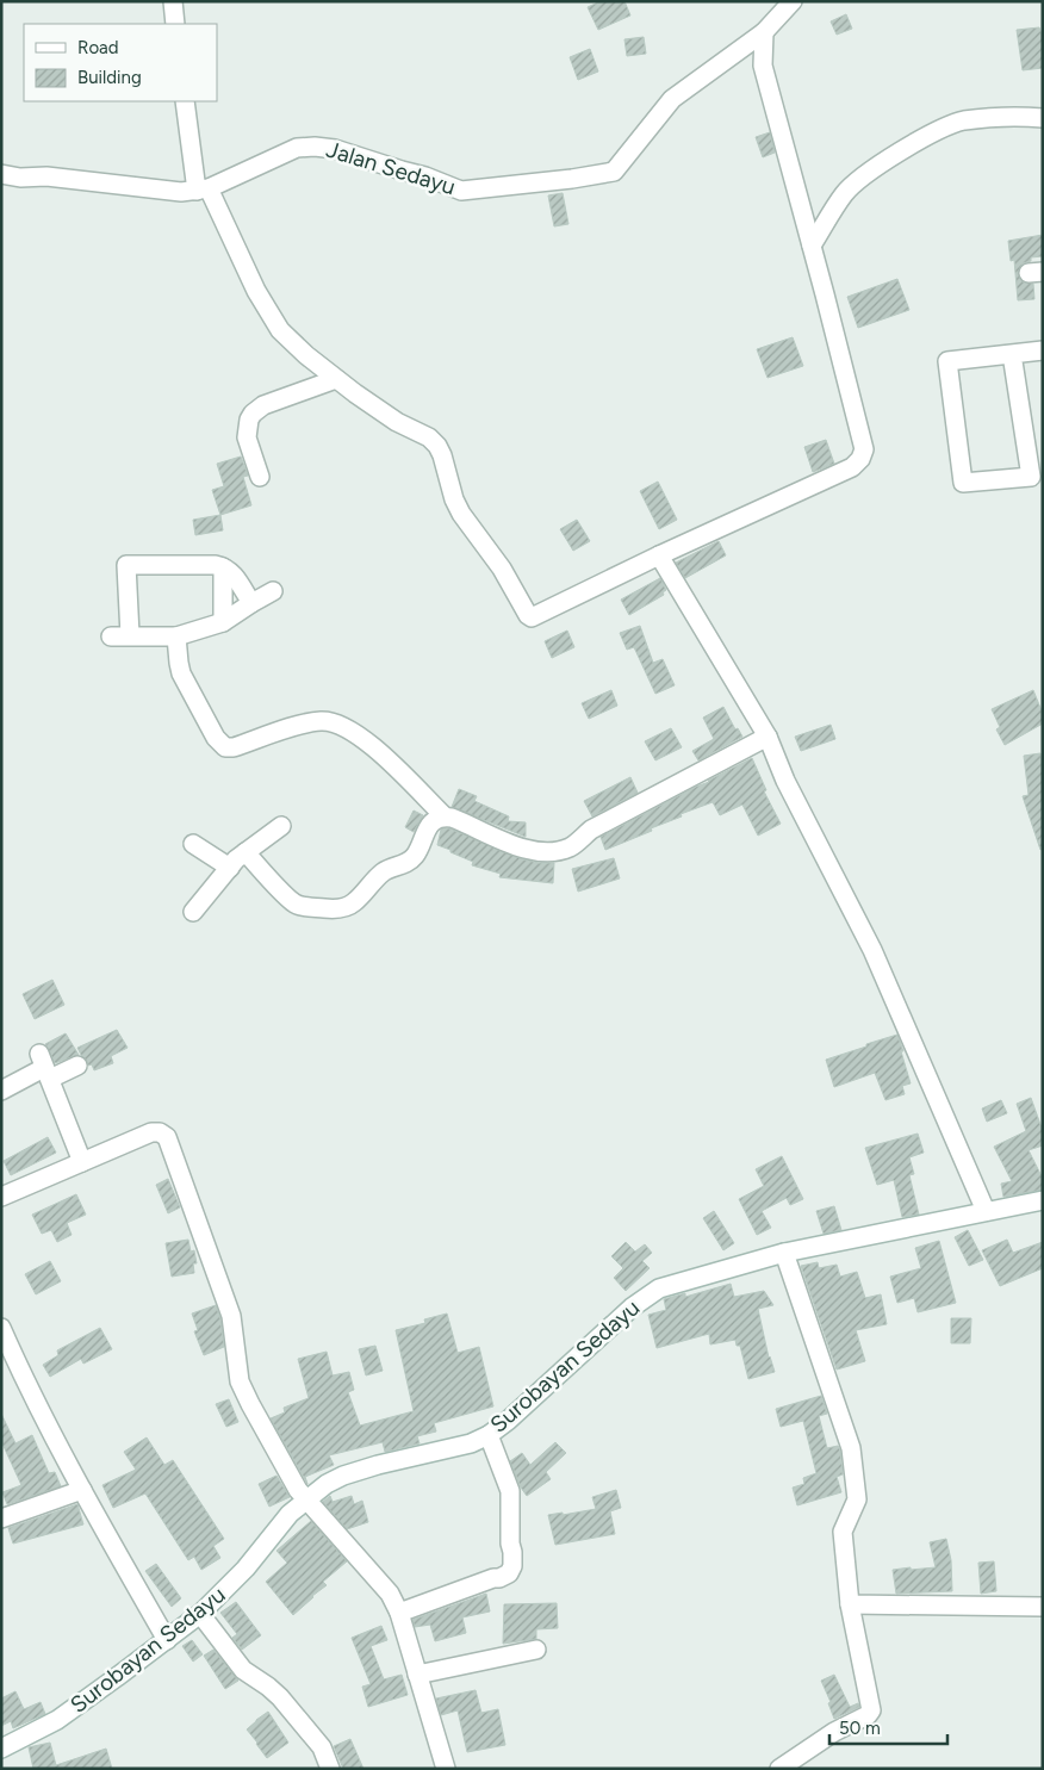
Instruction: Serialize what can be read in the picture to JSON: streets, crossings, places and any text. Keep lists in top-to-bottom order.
{
  "streets": {
    "street": ["Jalan Sedayu", "Surobayan Sedayu"]
  },
  "legend": ["Road", "Building"],
  "scale_bar": "50 m"
}
